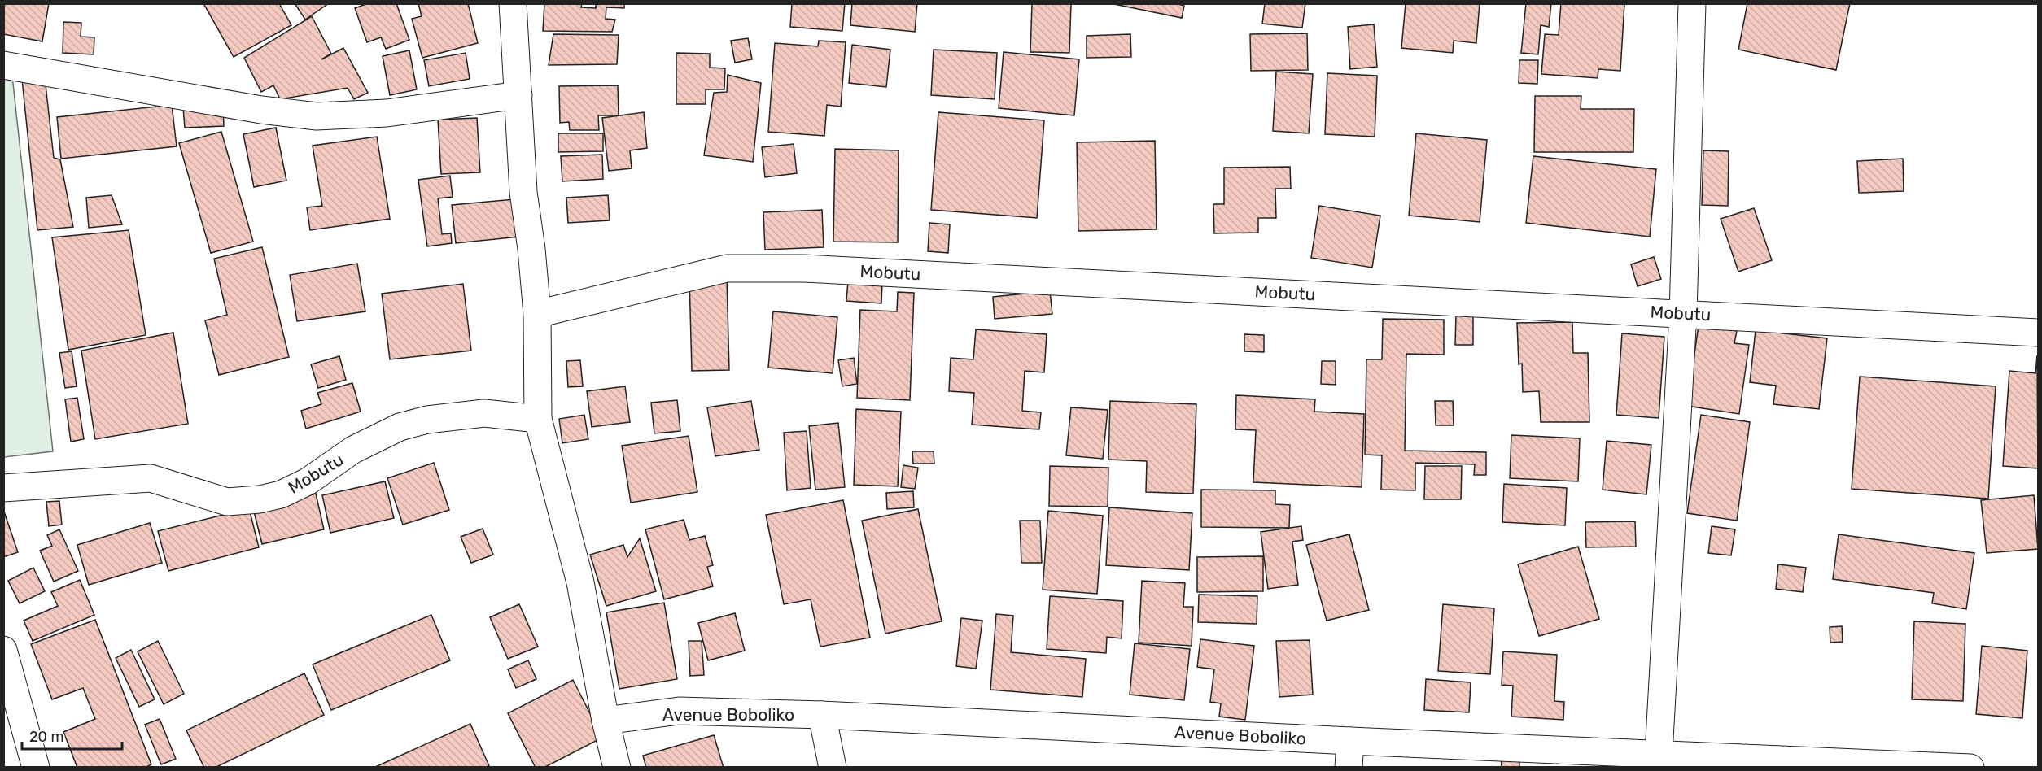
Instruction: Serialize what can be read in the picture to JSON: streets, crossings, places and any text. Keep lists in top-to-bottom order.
{
  "streets": {
    "street": ["Mobutu", "Avenue Boboliko"]
  },
  "scale_bar": "20 m"
}
